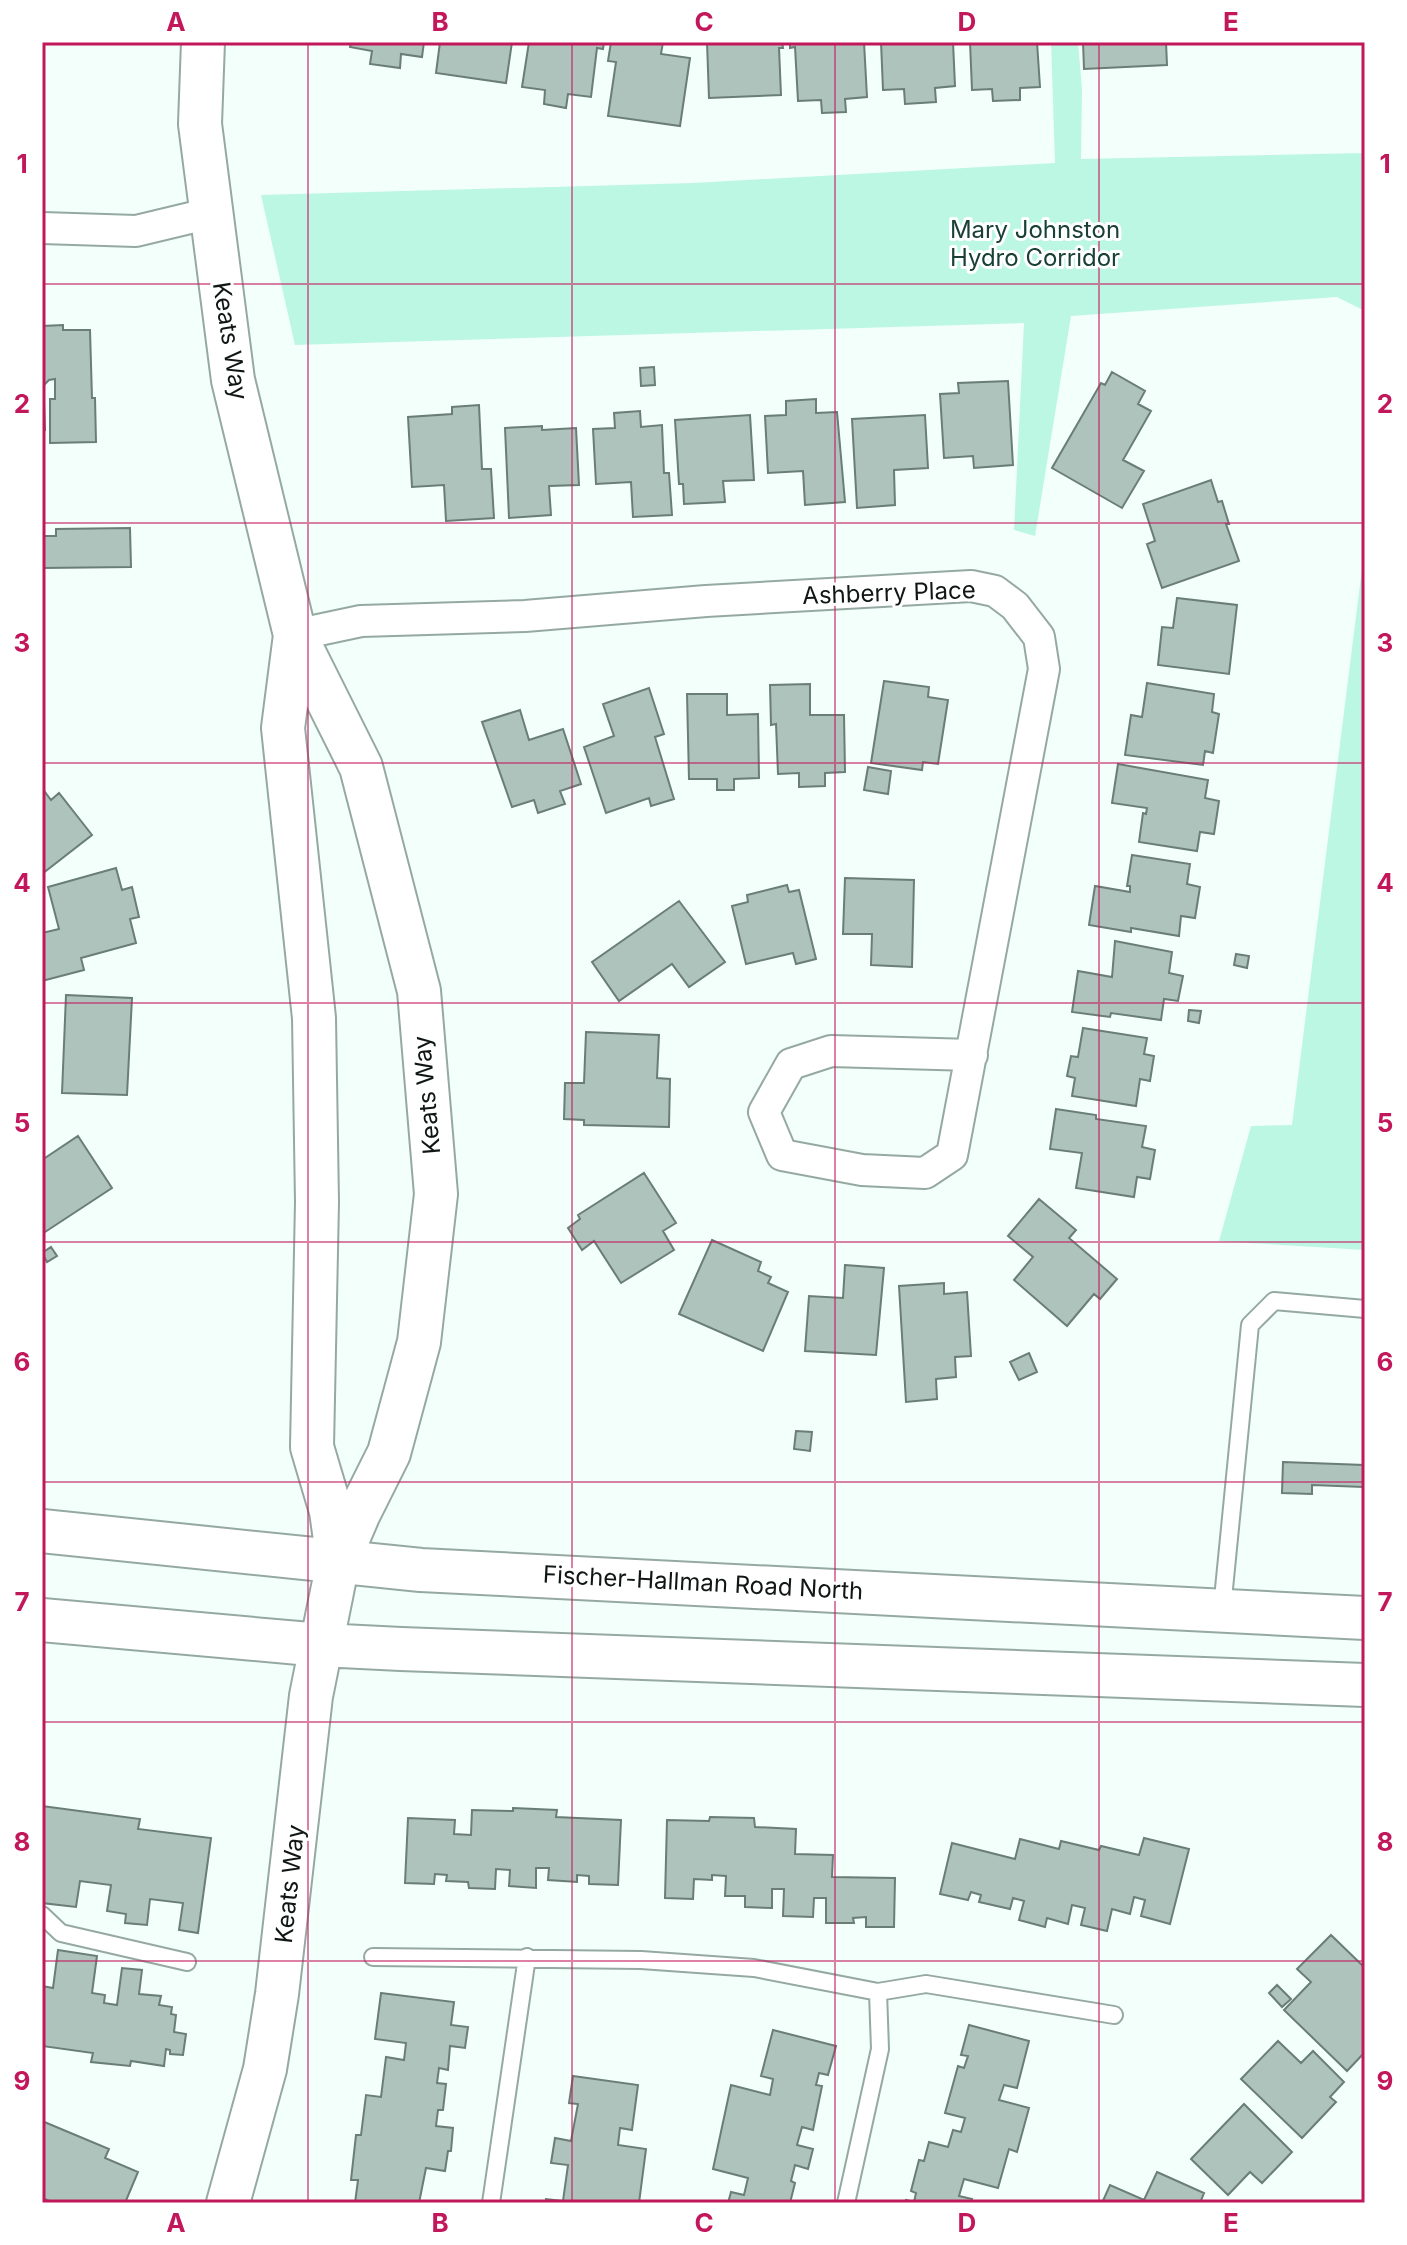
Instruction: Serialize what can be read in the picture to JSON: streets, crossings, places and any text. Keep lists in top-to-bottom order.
{
  "streets": {
    "street": ["Keats Way", "Ashberry Place", "Fischer-Hallman Road North"]
  },
  "crossings": [
    ["Keats Way", "Ashberry Place"],
    ["Keats Way", "Fischer-Hallman Road North"]
  ],
  "parks": ["Mary Johnston Hydro Corridor"],
  "grid": {
    "columns": [
      "A",
      "B",
      "C",
      "D",
      "E"
    ],
    "rows": [
      "1",
      "2",
      "3",
      "4",
      "5",
      "6",
      "7",
      "8",
      "9"
    ]
  }
}
